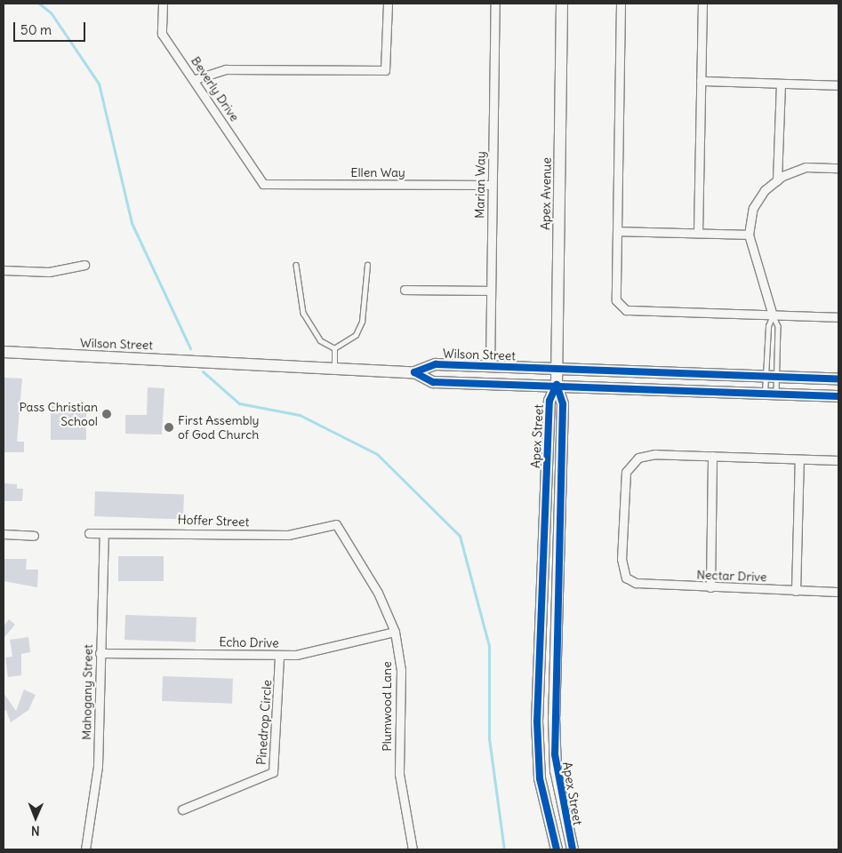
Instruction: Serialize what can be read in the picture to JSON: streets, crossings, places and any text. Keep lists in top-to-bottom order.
{
  "streets": {
    "main road": ["Apex Avenue", "Wilson Street", "Apex Street"],
    "street": [
      "Beverly Drive",
      "Ellen Way",
      "Marian Way",
      "Hoffer Street",
      "Nectar Drive",
      "Echo Drive",
      "Mahogany Street",
      "Plumwood Lane",
      "Pinedrop Circle"
    ]
  },
  "crossings": [
    ["Beverly Drive", "Ellen Way"],
    ["Ellen Way", "Marian Way"],
    ["Marian Way", "Wilson Street"],
    ["Apex Avenue", "Wilson Street"],
    ["Apex Avenue", "Apex Street"],
    ["Wilson Street", "Apex Street"],
    ["Hoffer Street", "Mahogany Street"],
    ["Hoffer Street", "Plumwood Lane"],
    ["Echo Drive", "Mahogany Street"],
    ["Echo Drive", "Plumwood Lane"],
    ["Echo Drive", "Pinedrop Circle"]
  ],
  "places": ["Pass Christian School", "First Assembly of God Church"],
  "scale_bar": "50 m",
  "north": "bottom"
}
